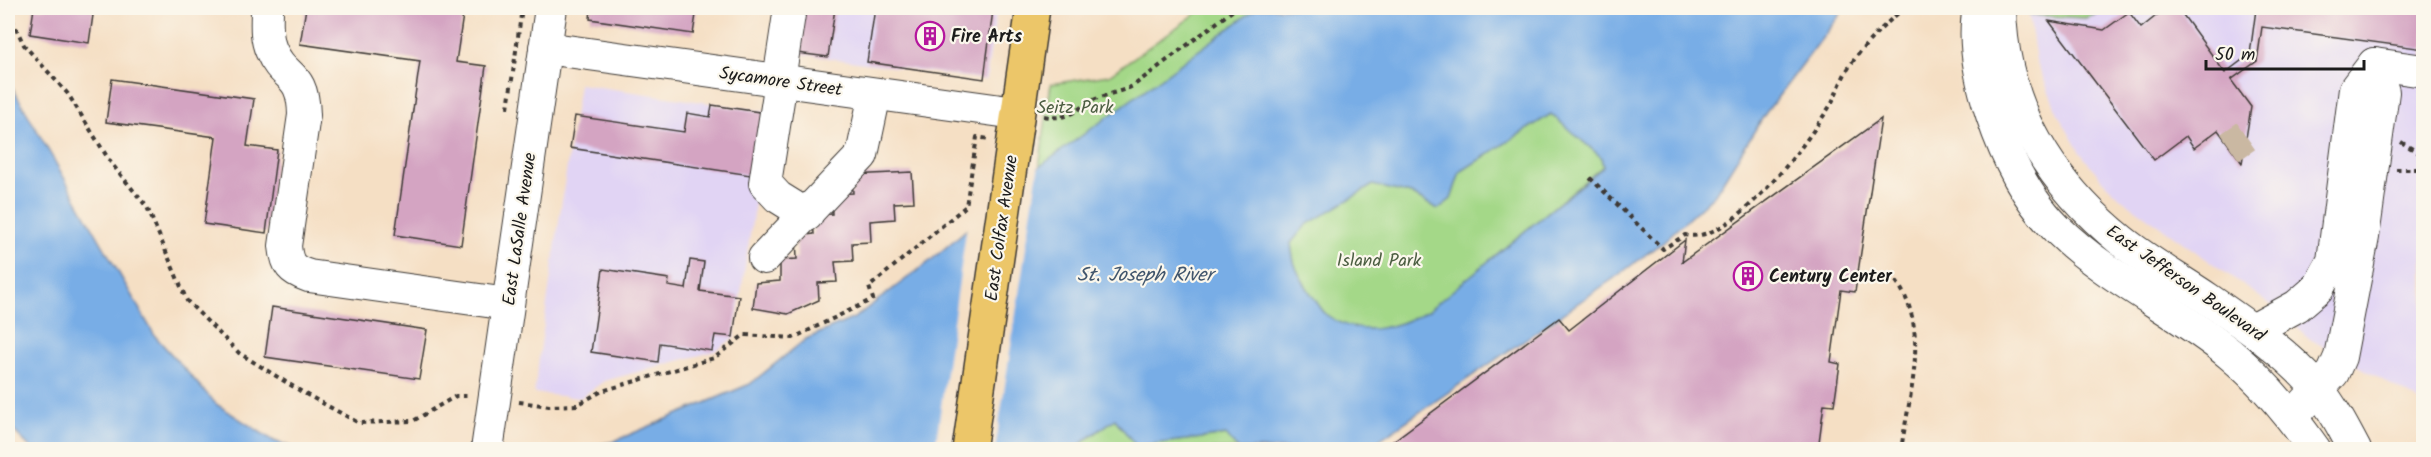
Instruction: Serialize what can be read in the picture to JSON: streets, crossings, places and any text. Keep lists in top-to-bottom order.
{
  "streets": {
    "main road": ["East Colfax Avenue"],
    "street": ["Sycamore Street", "East LaSalle Avenue", "East Jefferson Boulevard"]
  },
  "crossings": [
    ["Sycamore Street", "East Colfax Avenue"],
    ["Sycamore Street", "East LaSalle Avenue"]
  ],
  "water": ["St. Joseph River"],
  "parks": ["Seitz Park", "Island Park"],
  "places": {
    "building": ["Fire Arts", "Century Center"]
  },
  "scale_bar": "50 m"
}
